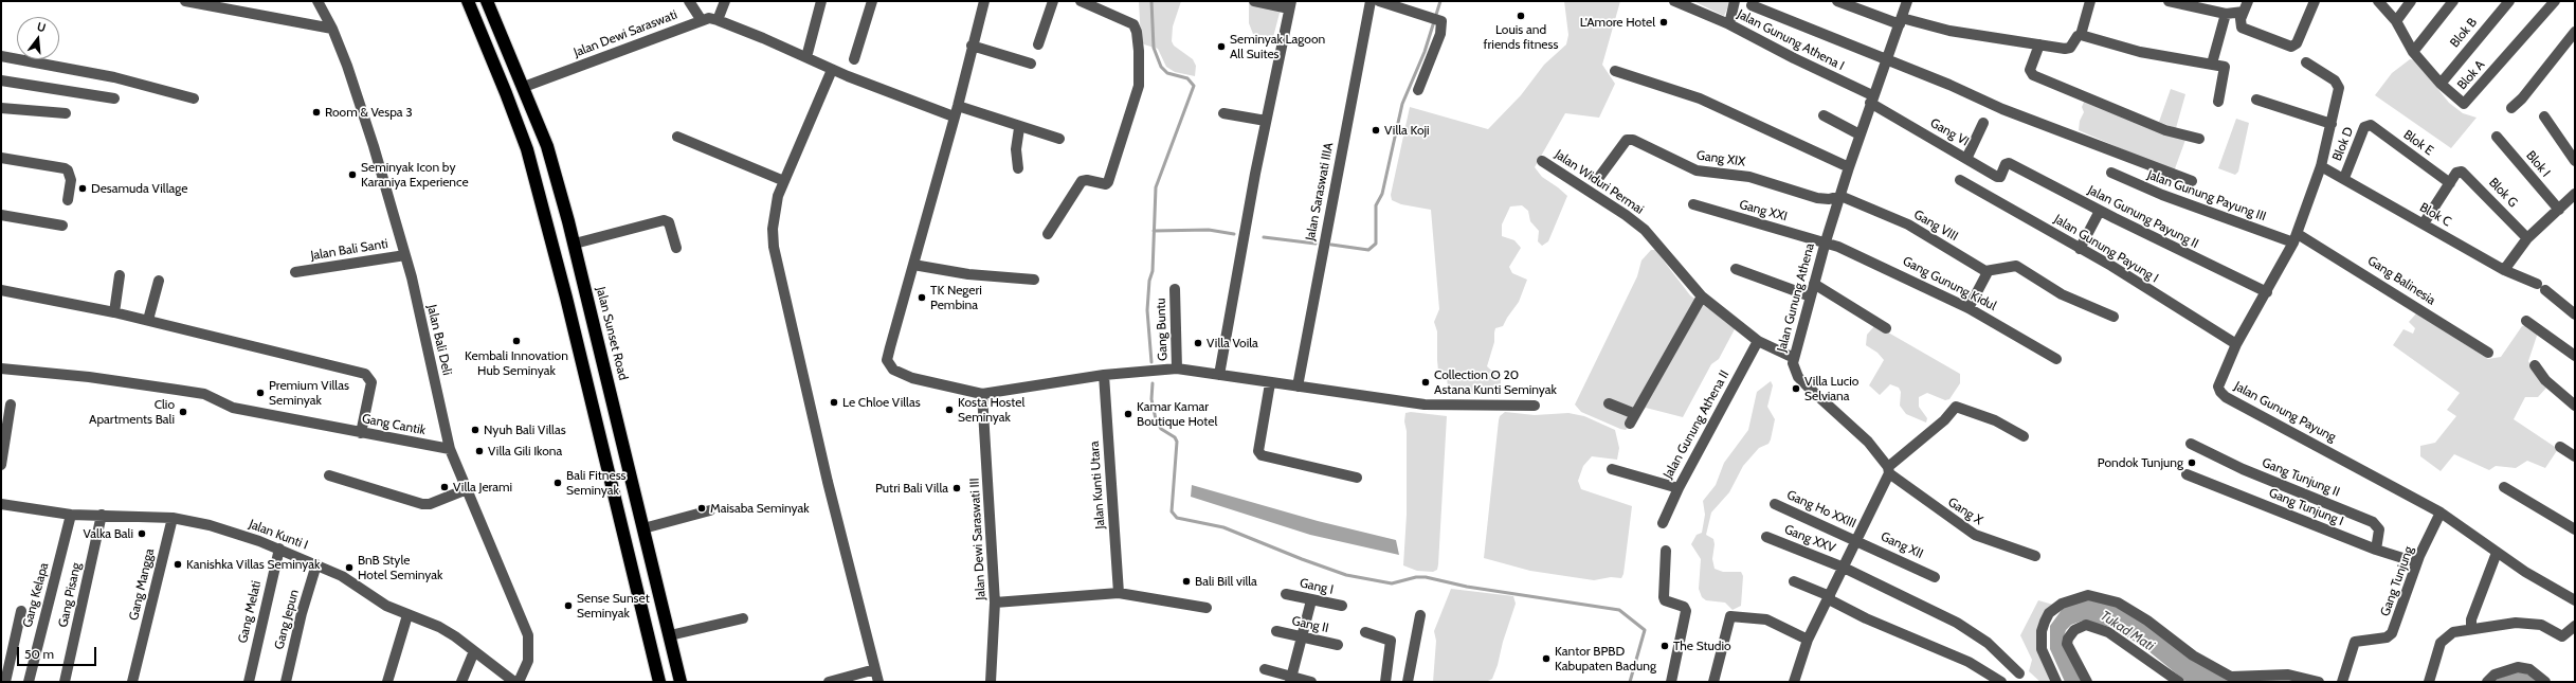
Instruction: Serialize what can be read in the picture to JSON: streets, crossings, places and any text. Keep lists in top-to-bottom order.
{
  "streets": {
    "highway": ["Jalan Sunset Road"],
    "street": [
      "Blok B",
      "Jalan Dewi Saraswati",
      "Jalan Gunung Athena I",
      "Blok A",
      "Gang VI",
      "Blok E",
      "Blok D",
      "Gang XIX",
      "Blok I",
      "Jalan Widuri Permai",
      "Jalan Saraswati IIIA",
      "Blok G",
      "Jalan Gunung Payung III",
      "Gang XXI",
      "Blok C",
      "Jalan Gunung Payung II",
      "Gang VIII",
      "Jalan Gunung Payung I",
      "Jalan Bali Santi",
      "Gang Balinesia",
      "Gang Gunung Kidul",
      "Jalan Gunung Athena",
      "Gang Buntu",
      "Jalan Bali Deli",
      "Jalan Gunung Payung",
      "Gang Cantik",
      "Jalan Gunung Athena II",
      "Gang Tunjung II",
      "Jalan Kunti Utara",
      "Gang Tunjung I",
      "Gang Ho XXIII",
      "Gang X",
      "Jalan Kunti I",
      "Jalan Dewi Saraswati III",
      "Gang XXV",
      "Gang XII",
      "Gang Tunjung",
      "Gang Mangga",
      "Gang I",
      "Gang Kelapa",
      "Gang Pisang",
      "Gang Melati",
      "Gang Jepun",
      "Gang II"
    ]
  },
  "crossings": [
    ["Blok B", "Blok A"],
    ["Jalan Dewi Saraswati", "Jalan Sunset Road"],
    ["Jalan Gunung Athena I", "Gang VI"],
    ["Jalan Gunung Athena I", "Jalan Gunung Athena"],
    ["Gang VI", "Jalan Gunung Payung II"],
    ["Gang VI", "Jalan Gunung Athena"],
    ["Blok E", "Blok D"],
    ["Blok E", "Blok G"],
    ["Blok D", "Blok C"],
    ["Gang XIX", "Gang VIII"],
    ["Gang XIX", "Jalan Gunung Athena"],
    ["Jalan Widuri Permai", "Jalan Gunung Athena"],
    ["Jalan Widuri Permai", "Jalan Gunung Athena II"],
    ["Jalan Gunung Payung III", "Gang Balinesia"],
    ["Jalan Gunung Payung III", "Jalan Gunung Payung"],
    ["Gang XXI", "Gang Gunung Kidul"],
    ["Gang XXI", "Jalan Gunung Athena"],
    ["Blok C", "Jalan Gunung Payung"],
    ["Jalan Gunung Payung II", "Jalan Gunung Payung"],
    ["Gang VIII", "Jalan Gunung Athena"],
    ["Jalan Gunung Payung I", "Jalan Gunung Payung"],
    ["Jalan Bali Santi", "Jalan Bali Deli"],
    ["Gang Balinesia", "Jalan Gunung Payung"],
    ["Gang Gunung Kidul", "Jalan Gunung Athena"],
    ["Jalan Gunung Athena", "Gang X"],
    ["Jalan Bali Deli", "Gang Cantik"],
    ["Jalan Gunung Payung", "Gang Tunjung"],
    ["Gang Tunjung II", "Gang Tunjung I"],
    ["Gang Tunjung I", "Gang Tunjung"],
    ["Gang Ho XXIII", "Gang XII"],
    ["Jalan Kunti I", "Gang Mangga"],
    ["Jalan Kunti I", "Gang Kelapa"],
    ["Jalan Kunti I", "Gang Pisang"],
    ["Jalan Kunti I", "Gang Melati"],
    ["Jalan Kunti I", "Gang Jepun"]
  ],
  "water": ["Tukad Mati"],
  "places": [
    "Louis and friends fitness",
    "L'Amore Hotel",
    "Seminyak Lagoon All Suites",
    "Room & Vespa 3",
    "Villa Koji",
    "Seminyak Icon by Karaniya Experience",
    "Desamuda Village",
    "TK Negeri Pembina",
    "Kembali Innovation Hub Seminyak",
    "Villa Voila",
    "Collection O 20 Astana Kunti Seminyak",
    "Villa Lucio Selviana",
    "Premium Villas Seminyak",
    "Le Chloe Villas",
    "Kosta Hostel Seminyak",
    "Clio Apartments Bali",
    "Kamar Kamar Boutique Hotel",
    "Nyuh Bali Villas",
    "Villa Gili Ikona",
    "Pondok Tunjung",
    "Bali Fitness Seminyak",
    "Villa Jerami",
    "Putri Bali Villa",
    "Maisaba Seminyak",
    "Valka Bali",
    "Kanishka Villas Seminyak",
    "BnB Style Hotel Seminyak",
    "Bali Bill villa",
    "Sense Sunset Seminyak",
    "The Studio",
    "Kantor BPBD Kabupaten Badung"
  ],
  "scale_bar": "50 m",
  "north": "top"
}
